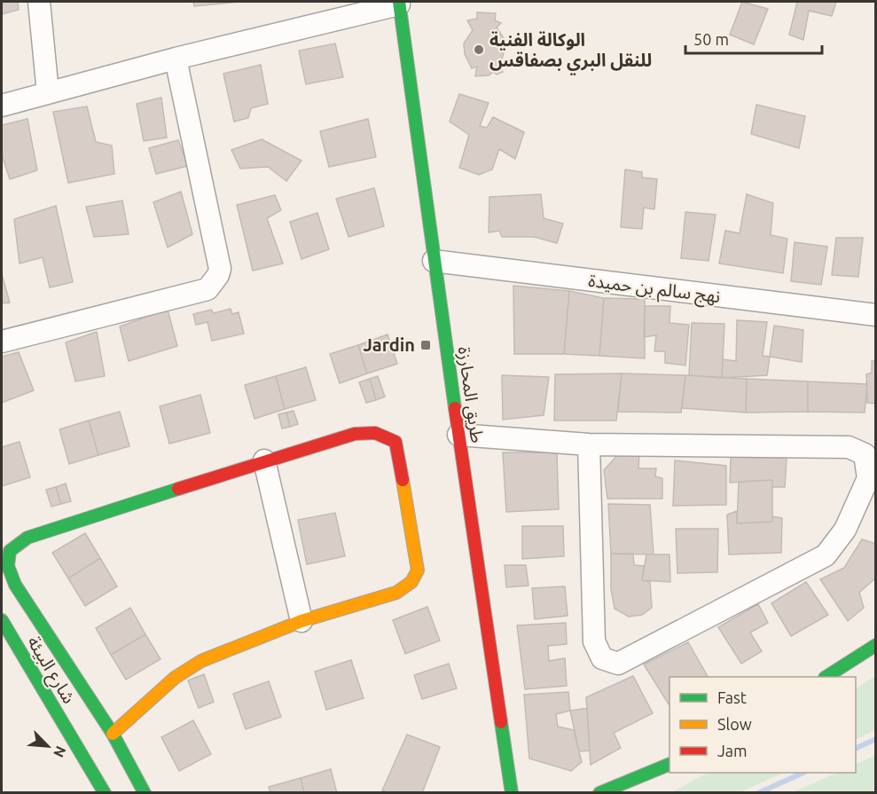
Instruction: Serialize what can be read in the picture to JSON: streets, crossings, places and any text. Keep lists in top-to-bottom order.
{
  "streets": {
    "street": ["نهج سالم بن حميدة", "طريق المحارزة", "شارع البيئة"]
  },
  "crossings": [
    ["نهج سالم بن حميدة", "طريق المحارزة"]
  ],
  "places": {
    "other": ["الوكالة الفنية للنقل البري بصفاقس"],
    "transit": ["Jardin"]
  },
  "legend": ["Fast", "Slow", "Jam"],
  "scale_bar": "50 m",
  "north": "bottom right"
}
